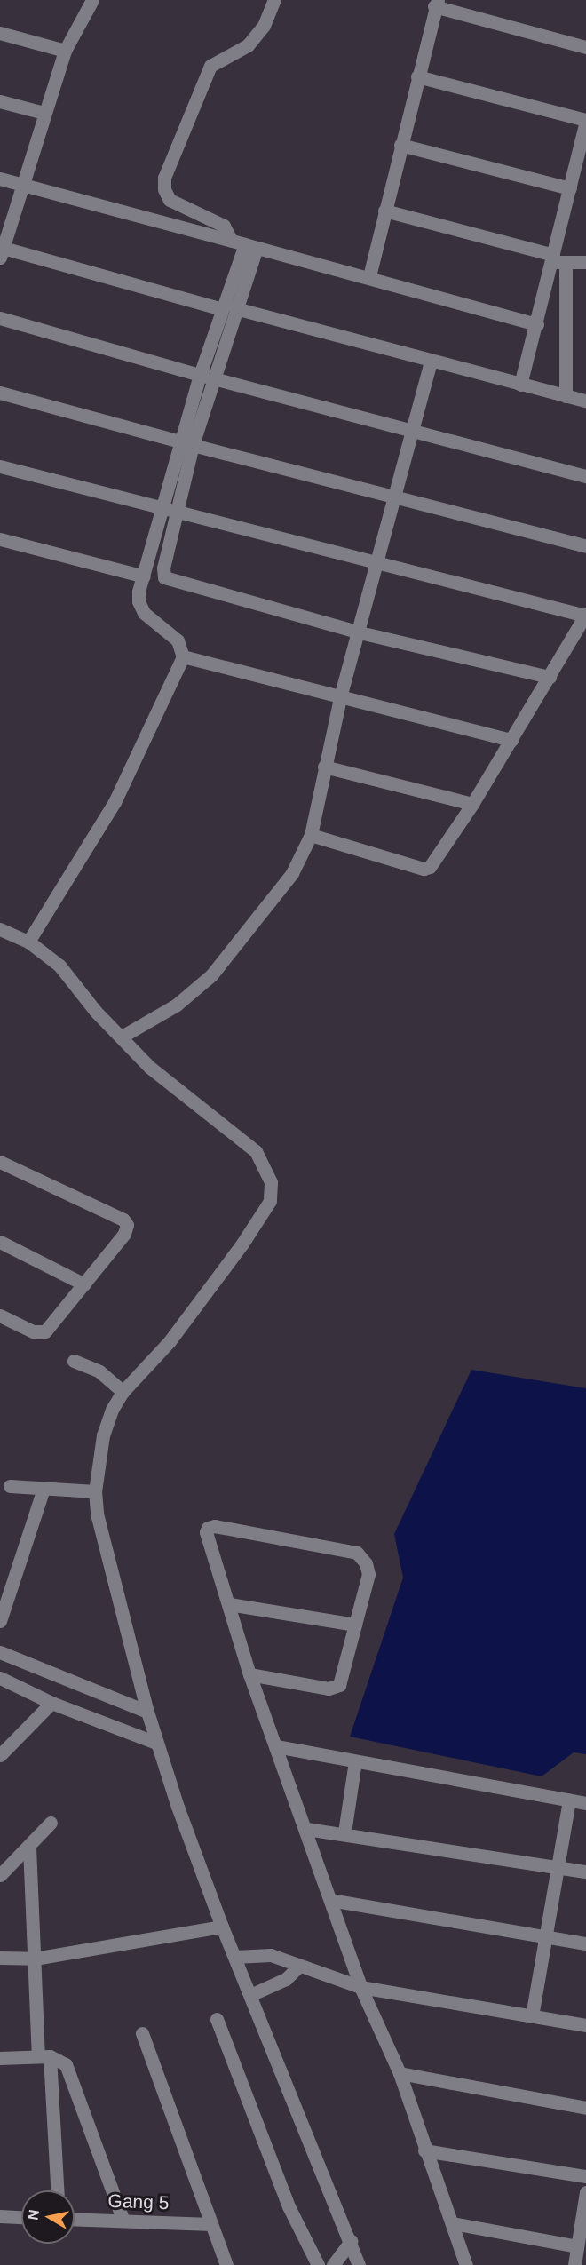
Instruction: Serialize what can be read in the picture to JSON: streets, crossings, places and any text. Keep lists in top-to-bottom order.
{
  "streets": {
    "street": ["Gang 5"]
  },
  "north": "left"
}
